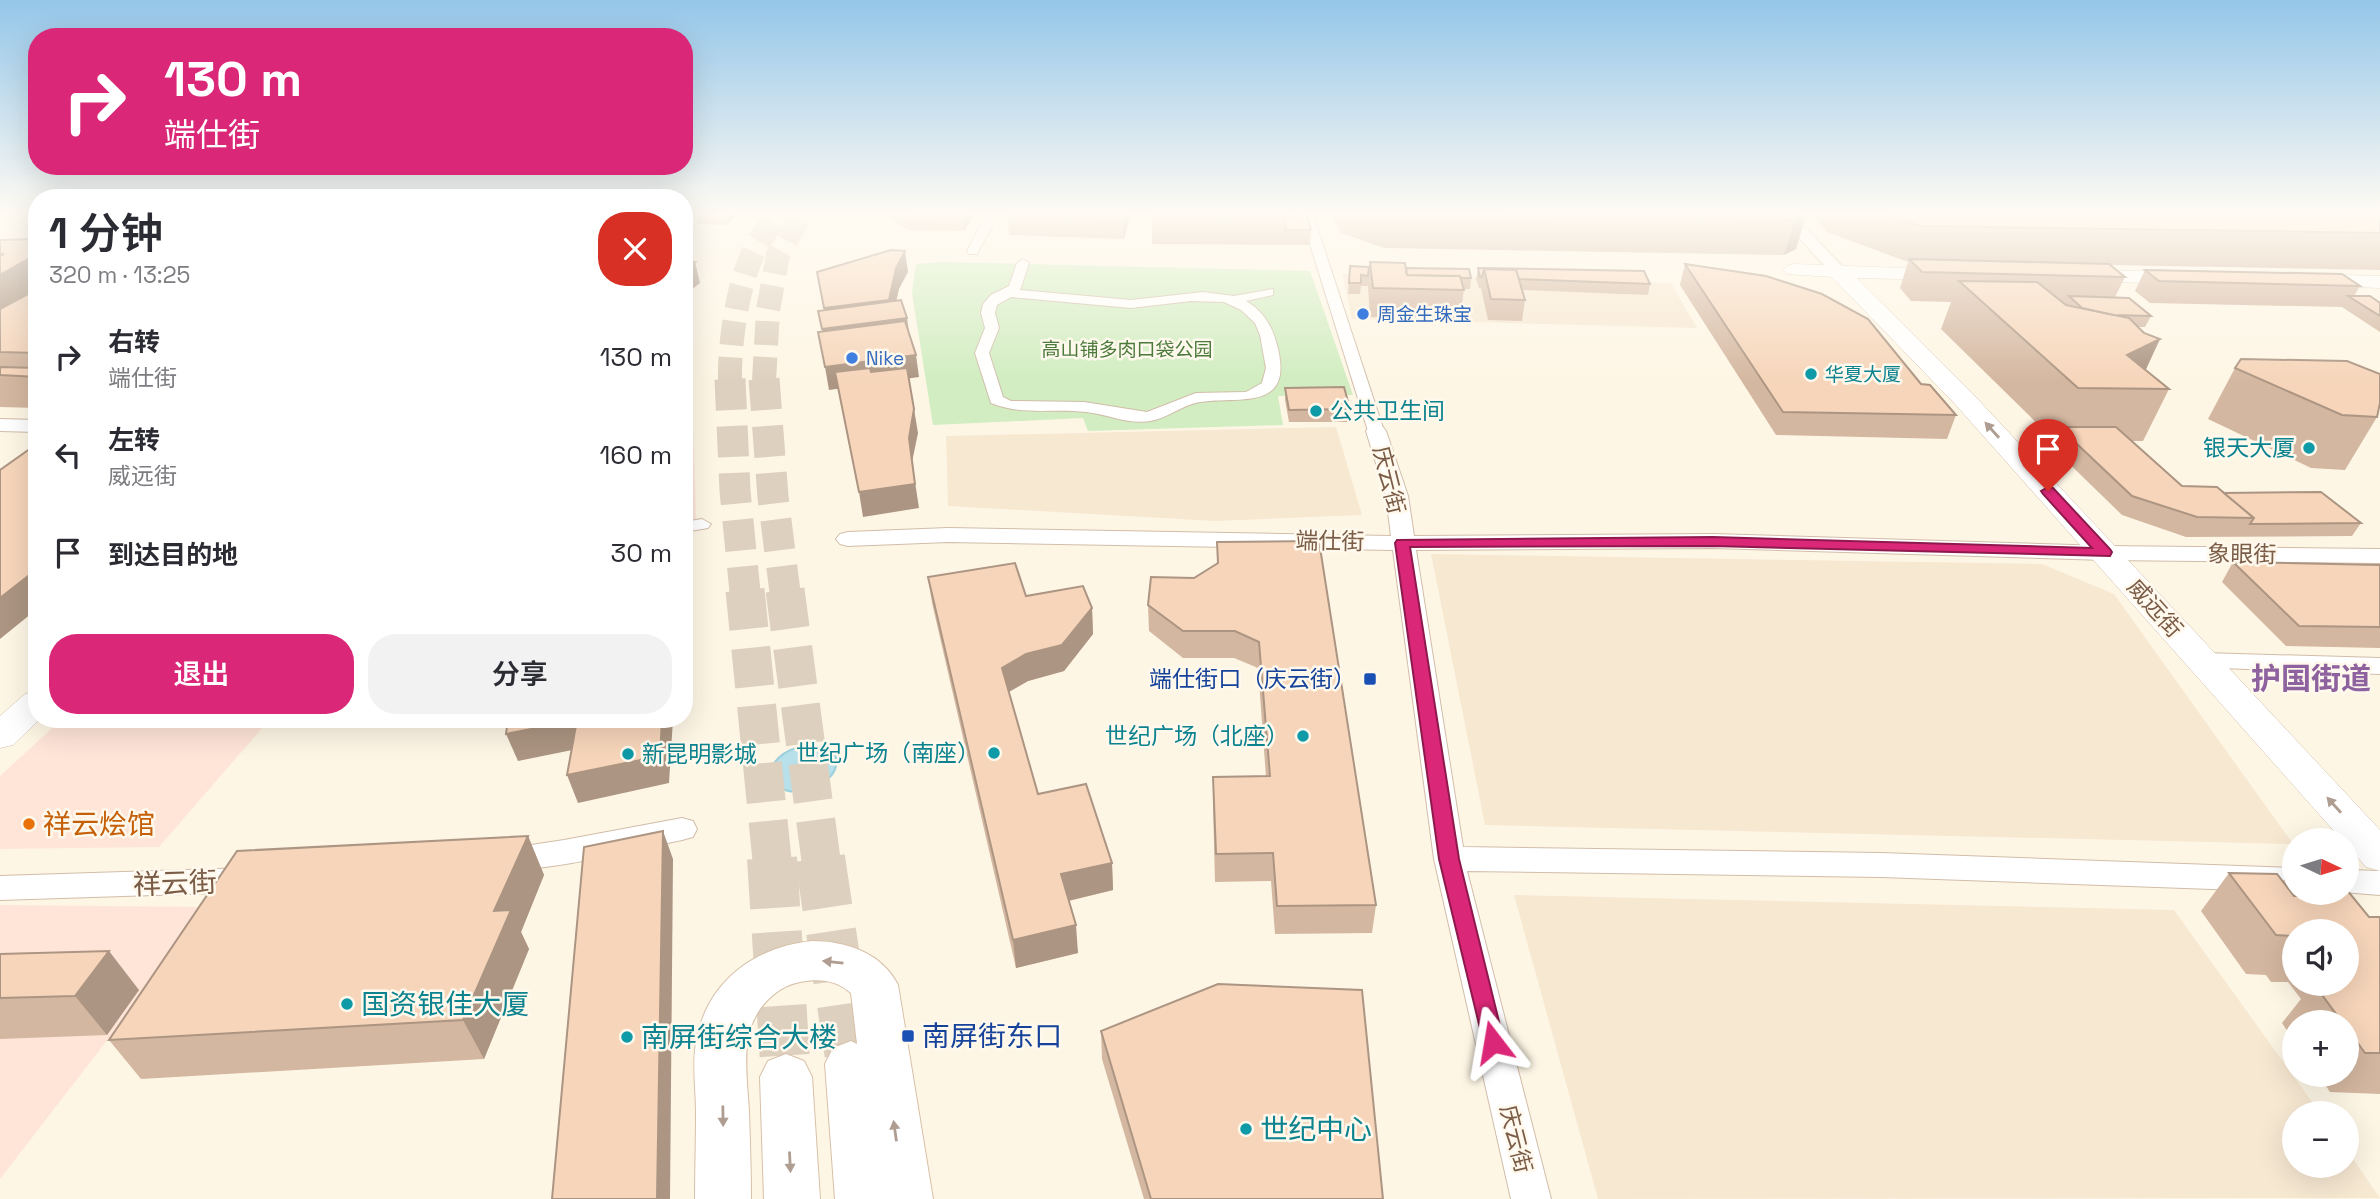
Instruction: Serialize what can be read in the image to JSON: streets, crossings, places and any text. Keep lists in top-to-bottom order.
{
  "streets": {
    "street": [
      "庆云街",
      "端仕街",
      "象眼街",
      "威远街",
      "祥云街"
    ]
  },
  "crossings": [
    ["庆云街", "端仕街"],
    ["端仕街", "象眼街"],
    ["端仕街", "威远街"],
    ["象眼街", "威远街"]
  ],
  "one_way": ["威远街"],
  "districts": ["护国街道"],
  "parks": ["高山铺多肉口袋公园"],
  "places": {
    "other": [
      "周金生珠宝",
      "Nike",
      "华夏大厦",
      "公共卫生间",
      "银天大厦",
      "世纪广场（北座）",
      "世纪广场（南座）",
      "新昆明影城",
      "祥云烩馆",
      "国资银佳大厦",
      "南屏街综合大楼",
      "世纪中心"
    ],
    "transit": ["端仕街口（庆云街）", "南屏街东口"]
  },
  "north": "right",
  "page": {
    "turn": ["130 m", "端仕街"],
    "heading": ["1 分钟", "320 m · 13:25"],
    "list": [
      {
        "name": "右转",
        "note": "端仕街",
        "value": "130 m"
      },
      {
        "name": "左转",
        "note": "威远街",
        "value": "160 m"
      },
      {
        "name": "到达目的地",
        "value": "30 m"
      }
    ],
    "buttons": ["退出", "分享"],
    "map_buttons": ["+", "−"]
  }
}
